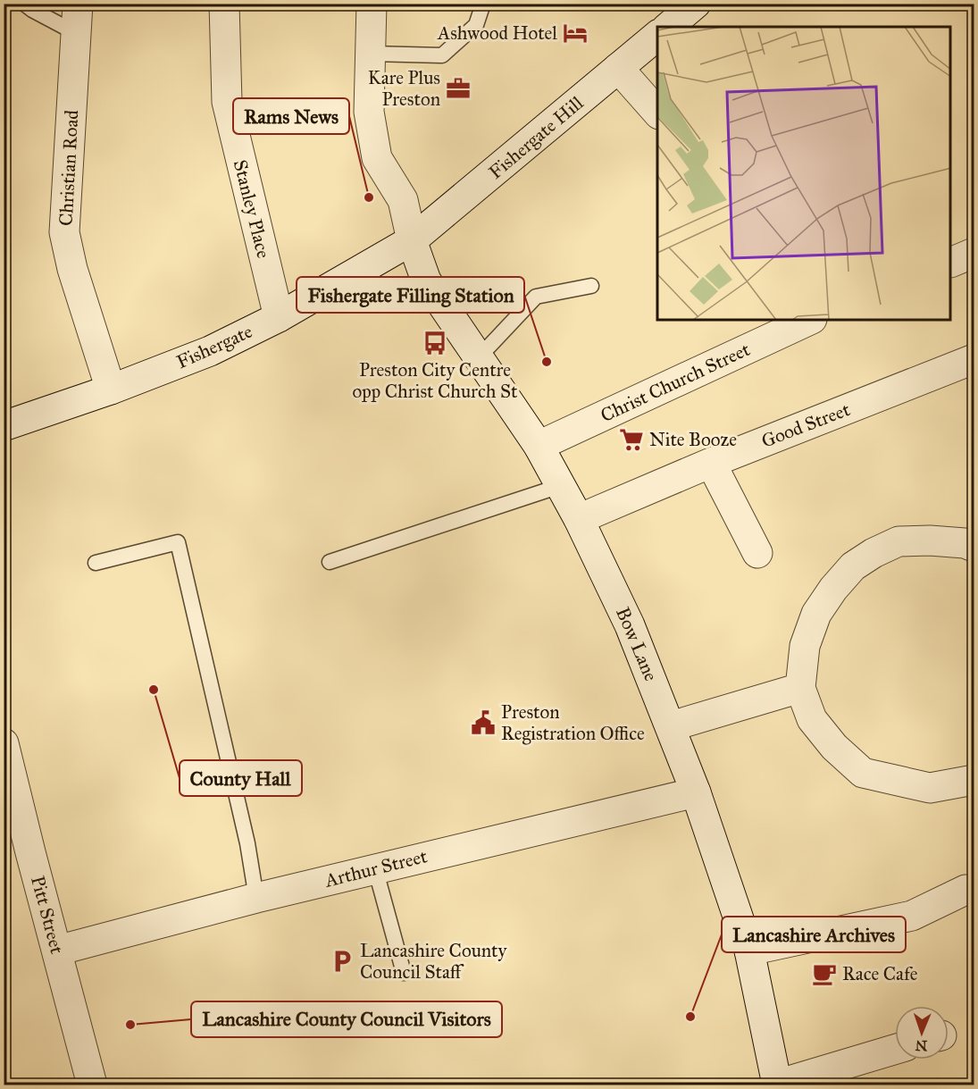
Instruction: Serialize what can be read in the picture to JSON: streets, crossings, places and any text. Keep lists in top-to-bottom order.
{
  "streets": {
    "street": [
      "Fishergate Hill",
      "Christian Road",
      "Stanley Place",
      "Fishergate",
      "Christ Church Street",
      "Good Street",
      "Bow Lane",
      "Arthur Street",
      "Pitt Street"
    ]
  },
  "crossings": [
    ["Fishergate Hill", "Fishergate"],
    ["Fishergate Hill", "Bow Lane"],
    ["Christian Road", "Fishergate"],
    ["Stanley Place", "Fishergate"],
    ["Fishergate", "Bow Lane"],
    ["Christ Church Street", "Bow Lane"],
    ["Good Street", "Bow Lane"],
    ["Bow Lane", "Arthur Street"],
    ["Arthur Street", "Pitt Street"]
  ],
  "places": {
    "hotel": ["Ashwood Hotel"],
    "office": ["Kare Plus Preston"],
    "other": [
      "Rams News",
      "Fishergate Filling Station",
      "County Hall",
      "Lancashire Archives",
      "Lancashire County Council Visitors"
    ],
    "bus stop": ["Preston City Centre opp Christ Church St"],
    "supermarket": ["Nite Booze"],
    "public building": ["Preston Registration Office"],
    "parking": ["Lancashire County Council Staff"],
    "cafe": ["Race Cafe"]
  },
  "north": "bottom"
}
